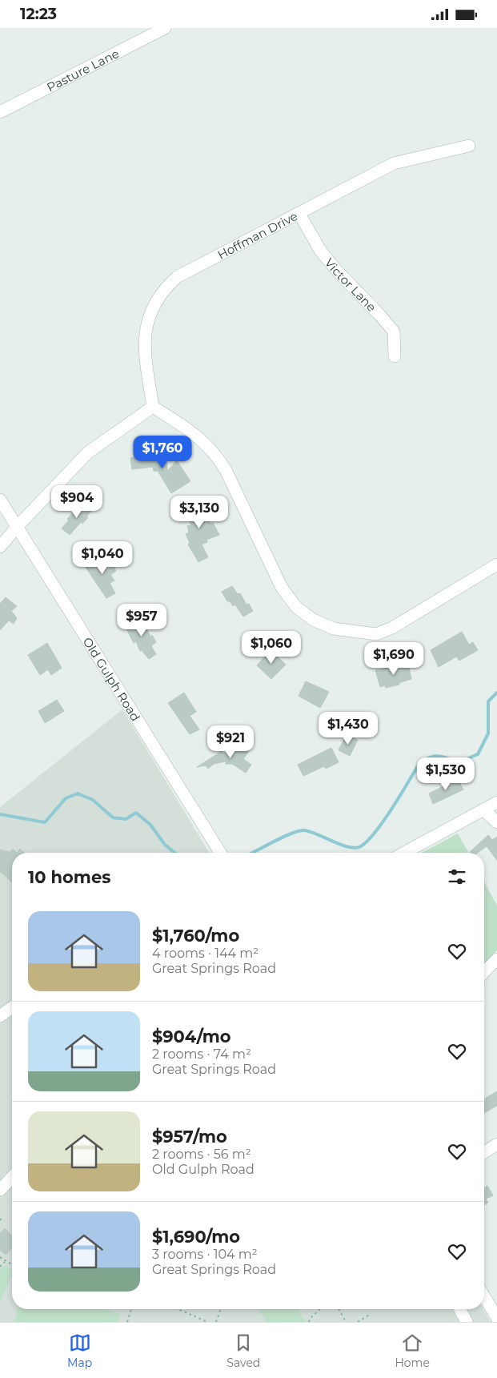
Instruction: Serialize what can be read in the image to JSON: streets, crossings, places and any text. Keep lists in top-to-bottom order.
{
  "streets": {
    "street": [
      "Pasture Lane",
      "Hoffman Drive",
      "Victor Lane",
      "Old Gulph Road"
    ]
  },
  "crossings": [
    ["Hoffman Drive", "Victor Lane"]
  ],
  "page": {
    "status": "12:23",
    "price": [
      "$1,760",
      "$904",
      "$3,130",
      "$1,040",
      "$957",
      "$1,060",
      "$1,690",
      "$1,430",
      "$921",
      "$1,530"
    ],
    "heading": "10 homes",
    "list": [
      {
        "name": "$1,760/mo",
        "note": "4 rooms · 144 m² · Great Springs Road"
      },
      {
        "name": "$904/mo",
        "note": "2 rooms · 74 m² · Great Springs Road"
      },
      {
        "name": "$957/mo",
        "note": "2 rooms · 56 m² · Old Gulph Road"
      },
      {
        "name": "$1,690/mo",
        "note": "3 rooms · 104 m² · Great Springs Road"
      }
    ],
    "tabs": ["Map", "Saved", "Home"]
  }
}
